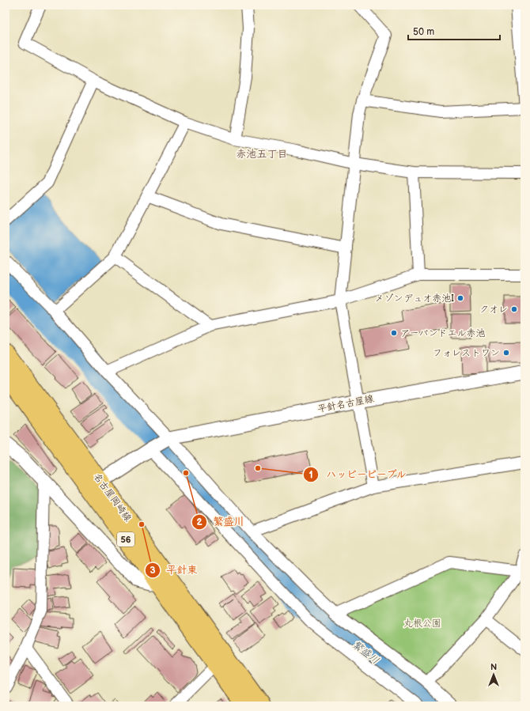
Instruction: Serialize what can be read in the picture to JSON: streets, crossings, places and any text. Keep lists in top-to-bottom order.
{
  "streets": {
    "main road": ["名古屋岡崎線", "56"],
    "street": ["平針名古屋線"]
  },
  "districts": ["赤池五丁目"],
  "water": ["繁盛川"],
  "parks": ["丸根公園"],
  "places": [
    "メゾンデュオ赤池I",
    "クオレ",
    "アーバンドエル赤池",
    "フォレストワン",
    "ハッピーピープル",
    "繁盛川",
    "平針東"
  ],
  "scale_bar": "50 m",
  "north": "top"
}
